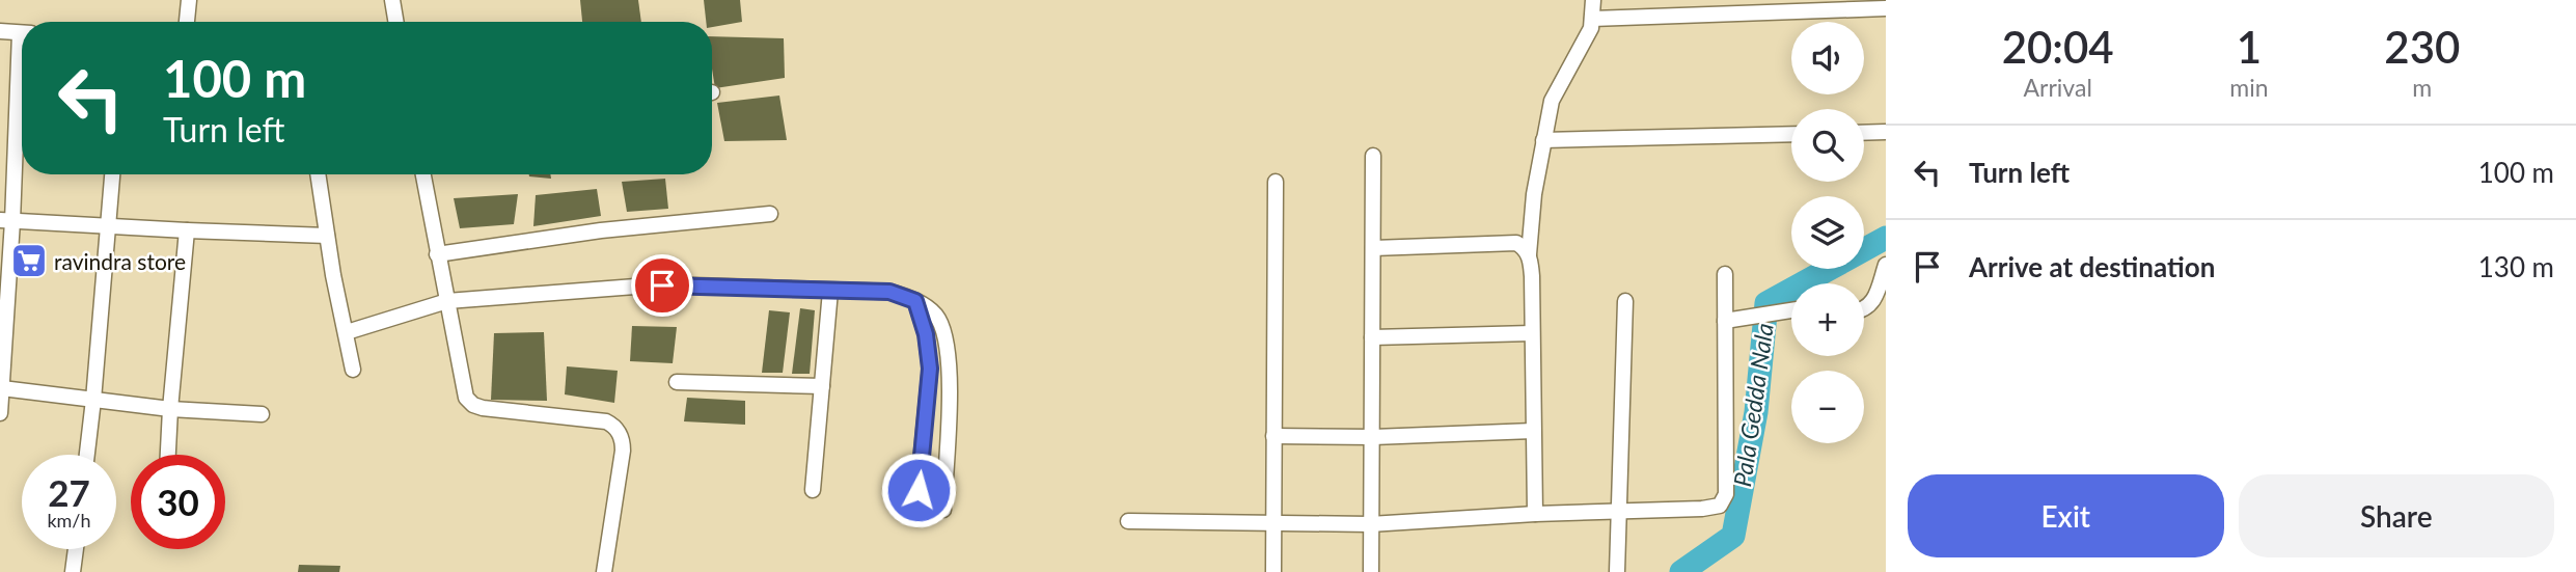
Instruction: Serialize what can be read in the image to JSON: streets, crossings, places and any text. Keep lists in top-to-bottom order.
{
  "water": ["Pala Gedda Nala"],
  "places": {
    "supermarket": ["ravindra store"]
  },
  "page": {
    "eta": [
      "20:04",
      "Arrival",
      "1",
      "min",
      "230",
      "m"
    ],
    "map_buttons": ["+", "−"],
    "turn": ["100 m", "Turn left"],
    "list": [
      {
        "name": "Turn left",
        "value": "100 m"
      },
      {
        "name": "Arrive at destination",
        "value": "130 m"
      }
    ],
    "speed": "27 km/h",
    "limit": "30",
    "buttons": ["Exit", "Share"]
  }
}
